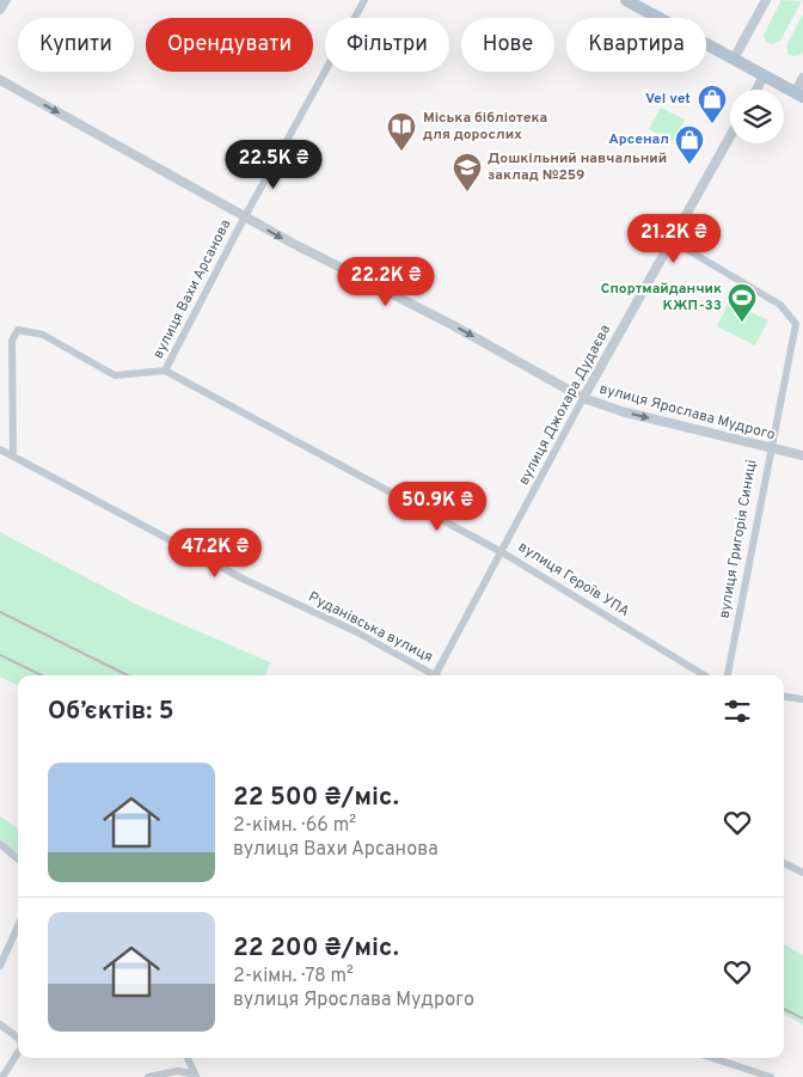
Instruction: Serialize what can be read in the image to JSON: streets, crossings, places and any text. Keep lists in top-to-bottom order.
{
  "streets": {
    "street": [
      "вулиця Вахи Арсанова",
      "вулиця Джохара Дудаєва",
      "вулиця Ярослава Мудрого",
      "вулиця Григорія Синиці",
      "вулиця Героїв УПА",
      "Руданівська вулиця"
    ]
  },
  "crossings": [
    ["вулиця Вахи Арсанова", "вулиця Ярослава Мудрого"],
    ["вулиця Вахи Арсанова", "вулиця Героїв УПА"],
    ["вулиця Джохара Дудаєва", "вулиця Ярослава Мудрого"],
    ["вулиця Джохара Дудаєва", "вулиця Григорія Синиці"],
    ["вулиця Джохара Дудаєва", "вулиця Героїв УПА"],
    ["вулиця Джохара Дудаєва", "Руданівська вулиця"],
    ["вулиця Ярослава Мудрого", "вулиця Григорія Синиці"]
  ],
  "one_way": ["вулиця Ярослава Мудрого"],
  "places": {
    "shop": ["Vel vet", "Арсенал"],
    "library": ["Міська бібліотека для дорослих"],
    "school or university": ["Дошкільний навчальний заклад №259"],
    "sports": ["Спортмайданчик КЖП-33"]
  },
  "page": {
    "chip": [
      "Купити",
      "Орендувати",
      "Фільтри",
      "Нове",
      "Квартира"
    ],
    "price": [
      "22.5K ₴",
      "21.2K ₴",
      "22.2K ₴",
      "50.9K ₴",
      "47.2K ₴"
    ],
    "heading": "Об’єктів: 5",
    "list": [
      {
        "name": "22 500 ₴/міс.",
        "note": "2-кімн. · 66 m² · вулиця Вахи Арсанова"
      },
      {
        "name": "22 200 ₴/міс.",
        "note": "2-кімн. · 78 m² · вулиця Ярослава Мудрого"
      }
    ]
  }
}
